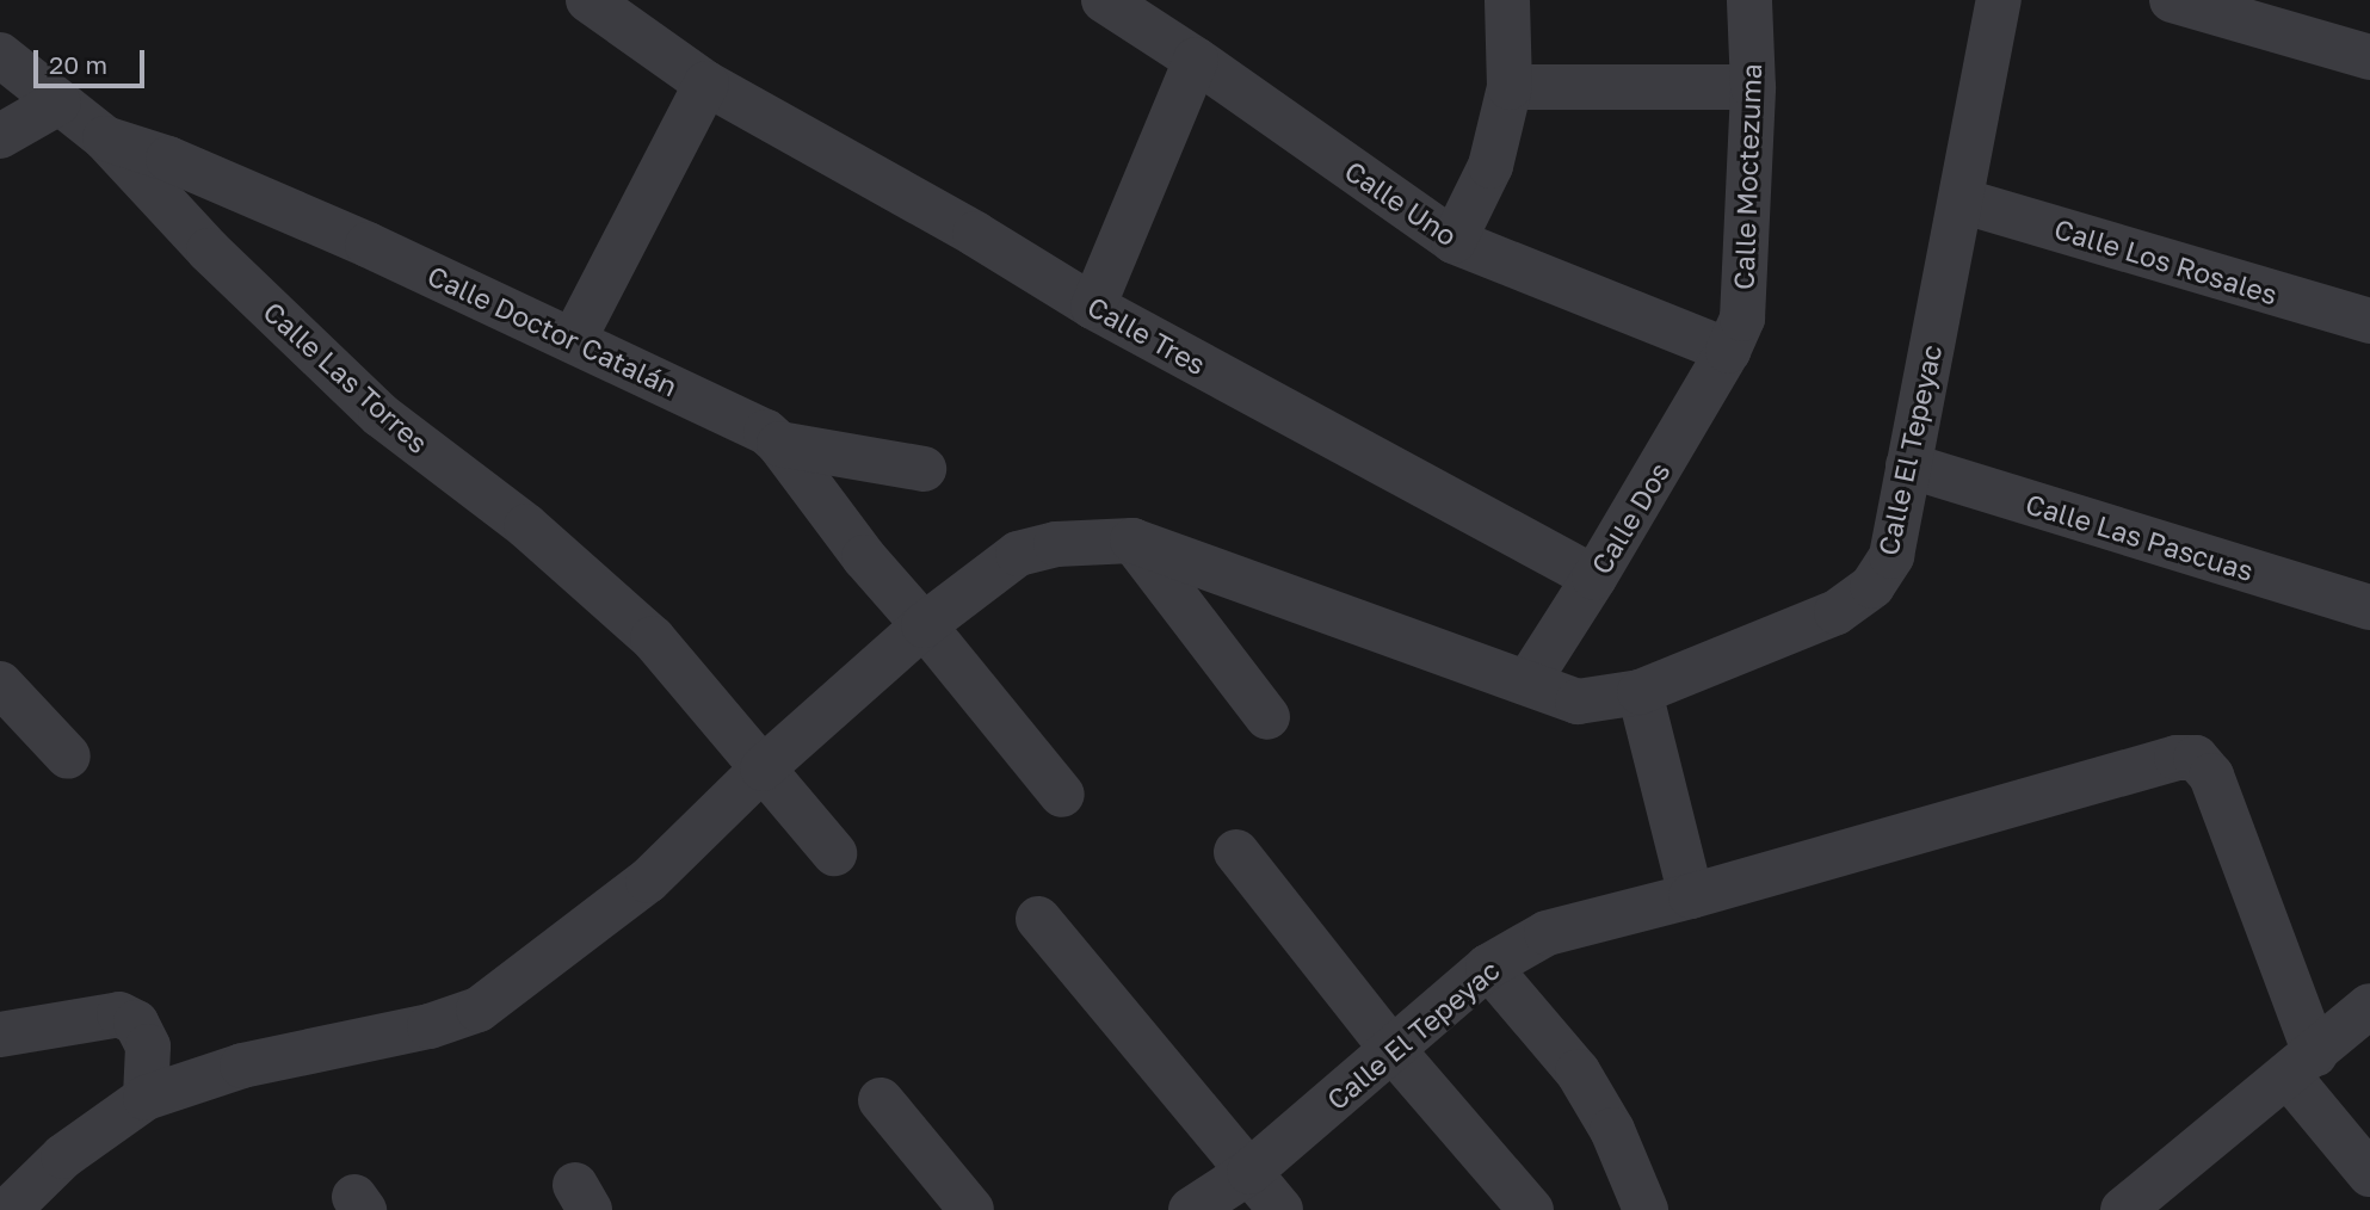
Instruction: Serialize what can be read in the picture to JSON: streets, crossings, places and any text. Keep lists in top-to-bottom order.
{
  "streets": {
    "street": [
      "Calle Moctezuma",
      "Calle Uno",
      "Calle Los Rosales",
      "Calle Doctor Catalán",
      "Calle Tres",
      "Calle Las Torres",
      "Calle El Tepeyac",
      "Calle Dos",
      "Calle Las Pascuas"
    ]
  },
  "crossings": [
    ["Calle Moctezuma", "Calle Uno"],
    ["Calle Moctezuma", "Calle Dos"],
    ["Calle Uno", "Calle Dos"],
    ["Calle Los Rosales", "Calle El Tepeyac"],
    ["Calle Doctor Catalán", "Calle Las Torres"],
    ["Calle Tres", "Calle Dos"],
    ["Calle El Tepeyac", "Calle Dos"],
    ["Calle El Tepeyac", "Calle Las Pascuas"]
  ],
  "scale_bar": "20 m"
}
